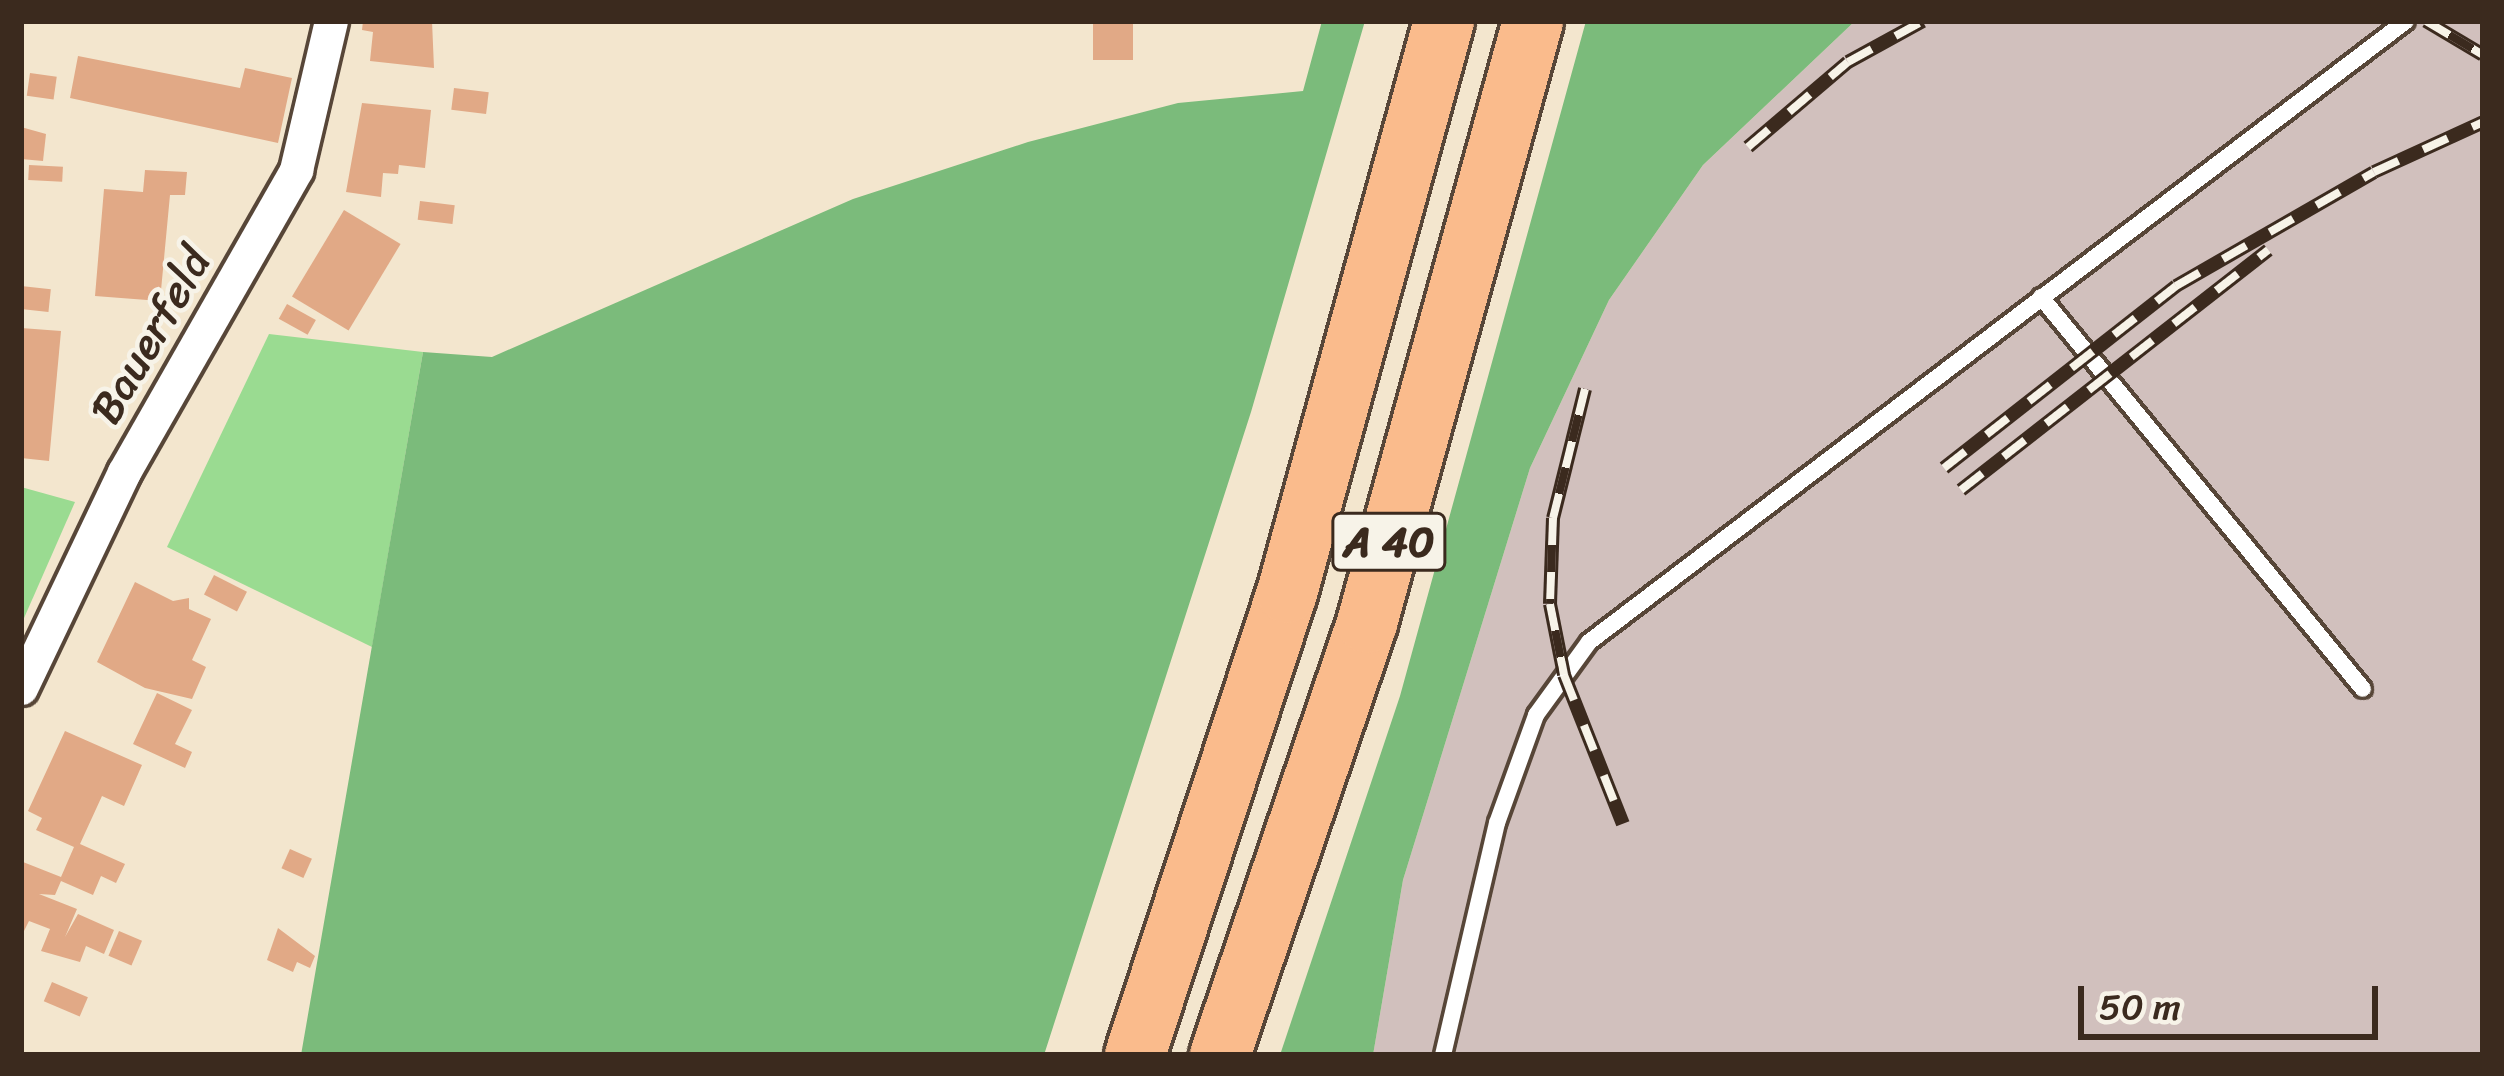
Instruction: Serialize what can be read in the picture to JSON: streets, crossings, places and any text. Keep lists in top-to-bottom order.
{
  "streets": {
    "highway": ["A 40"],
    "street": ["Bauerfeld"]
  },
  "scale_bar": "50 m"
}
